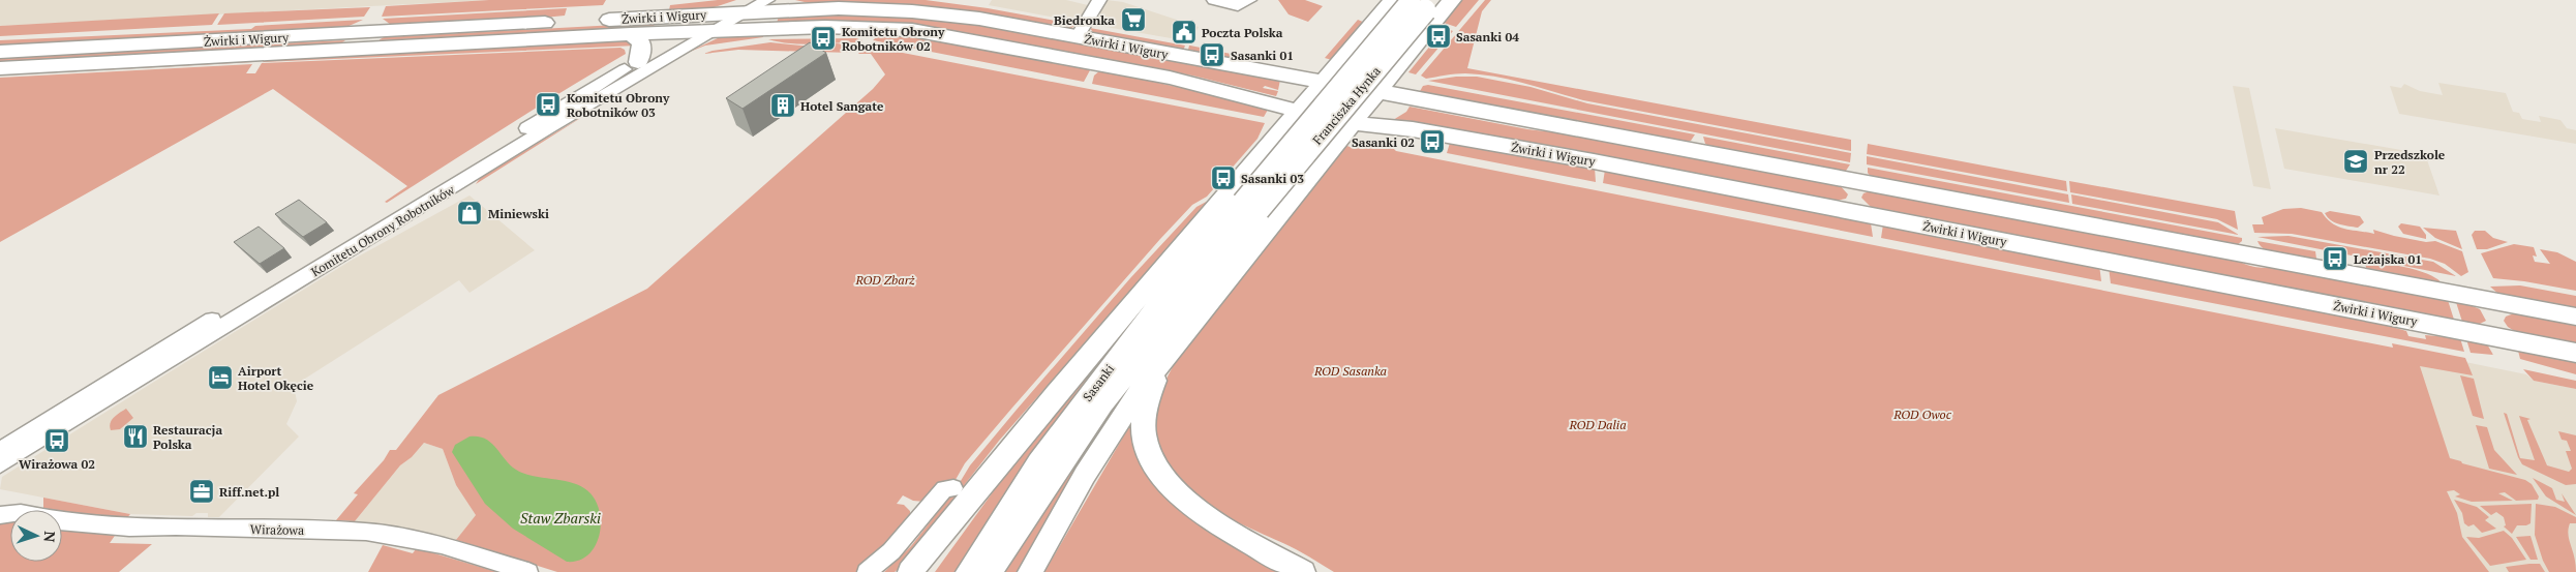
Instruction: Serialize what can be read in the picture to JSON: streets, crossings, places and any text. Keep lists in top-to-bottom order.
{
  "streets": {
    "main road": ["Żwirki i Wigury", "Franciszka Hynka", "Sasanki"],
    "street": ["Komitetu Obrony Robotników", "Wirażowa"]
  },
  "crossings": [
    ["Żwirki i Wigury", "Komitetu Obrony Robotników"],
    ["Franciszka Hynka", "Sasanki"]
  ],
  "water": ["Staw Zbarski"],
  "parks": [
    "ROD Zbarż",
    "ROD Sasanka",
    "ROD Owoc",
    "ROD Dalia"
  ],
  "places": {
    "supermarket": ["Biedronka"],
    "public building": ["Poczta Polska"],
    "bus stop": [
      "Sasanki 04",
      "Komitetu Obrony Robotników 02",
      "Sasanki 01",
      "Komitetu Obrony Robotników 03",
      "Sasanki 02",
      "Sasanki 03",
      "Leżajska 01",
      "Wirażowa 02"
    ],
    "building": ["Hotel Sangate"],
    "school or university": ["Przedszkole nr 22"],
    "shop": ["Miniewski"],
    "hotel": ["Airport Hotel Okęcie"],
    "restaurant": ["Restauracja Polska"],
    "office": ["Riff.net.pl"]
  },
  "north": "right"
}
